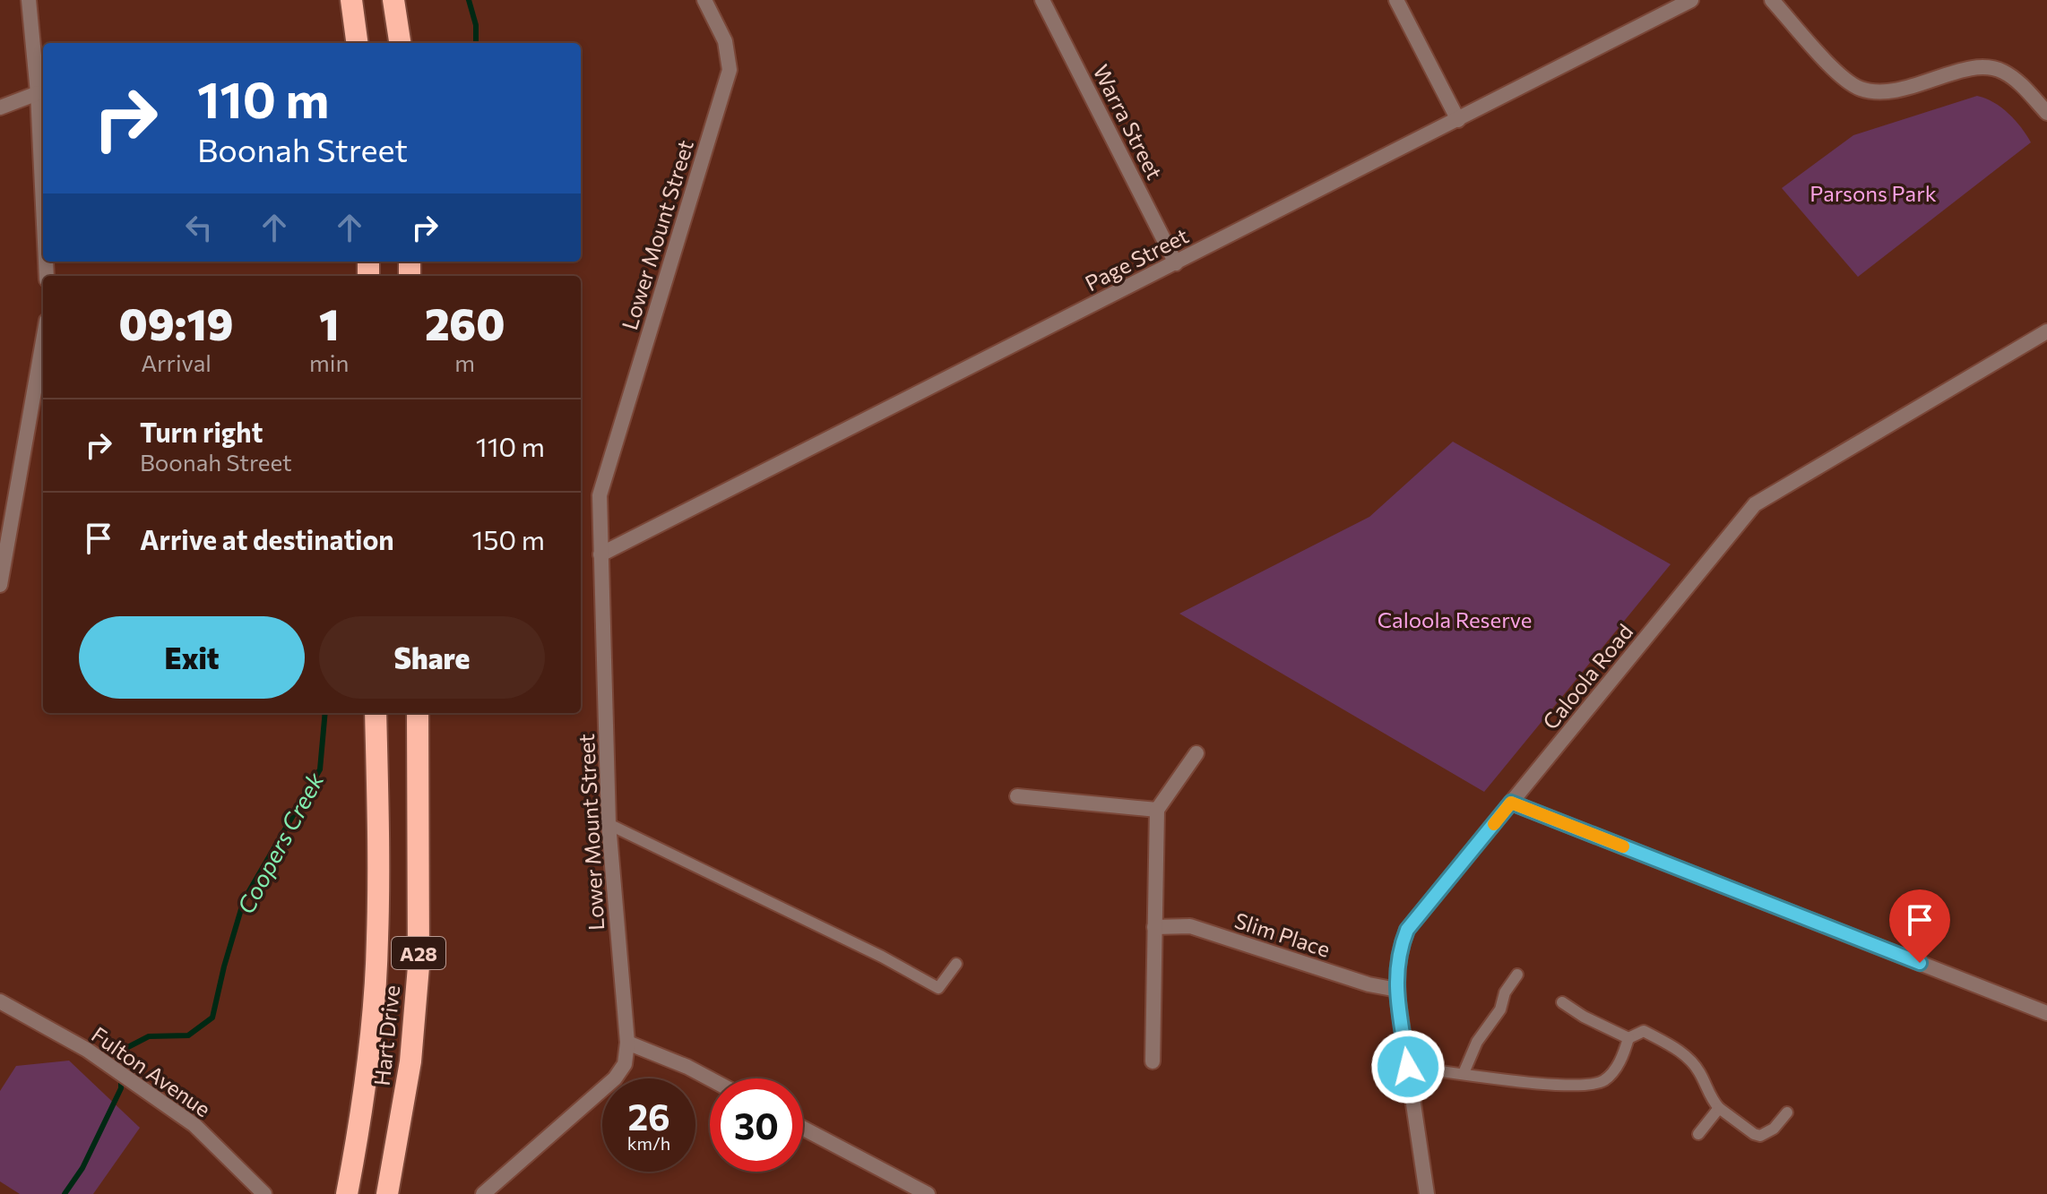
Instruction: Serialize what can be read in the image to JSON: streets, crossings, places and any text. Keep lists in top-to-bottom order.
{
  "streets": {
    "highway": ["A28", "Hart Drive"],
    "street": [
      "Warra Street",
      "Lower Mount Street",
      "Page Street",
      "Caloola Road",
      "Slim Place",
      "Fulton Avenue"
    ]
  },
  "crossings": [
    ["Warra Street", "Page Street"],
    ["Lower Mount Street", "Page Street"],
    ["Caloola Road", "Slim Place"]
  ],
  "water": ["Coopers Creek"],
  "parks": ["Parsons Park", "Caloola Reserve"],
  "page": {
    "turn": ["110 m", "Boonah Street"],
    "eta": [
      "09:19",
      "Arrival",
      "1",
      "min",
      "260",
      "m"
    ],
    "list": [
      {
        "name": "Turn right",
        "note": "Boonah Street",
        "value": "110 m"
      },
      {
        "name": "Arrive at destination",
        "value": "150 m"
      }
    ],
    "buttons": ["Exit", "Share"],
    "speed": "26 km/h",
    "limit": "30"
  }
}
